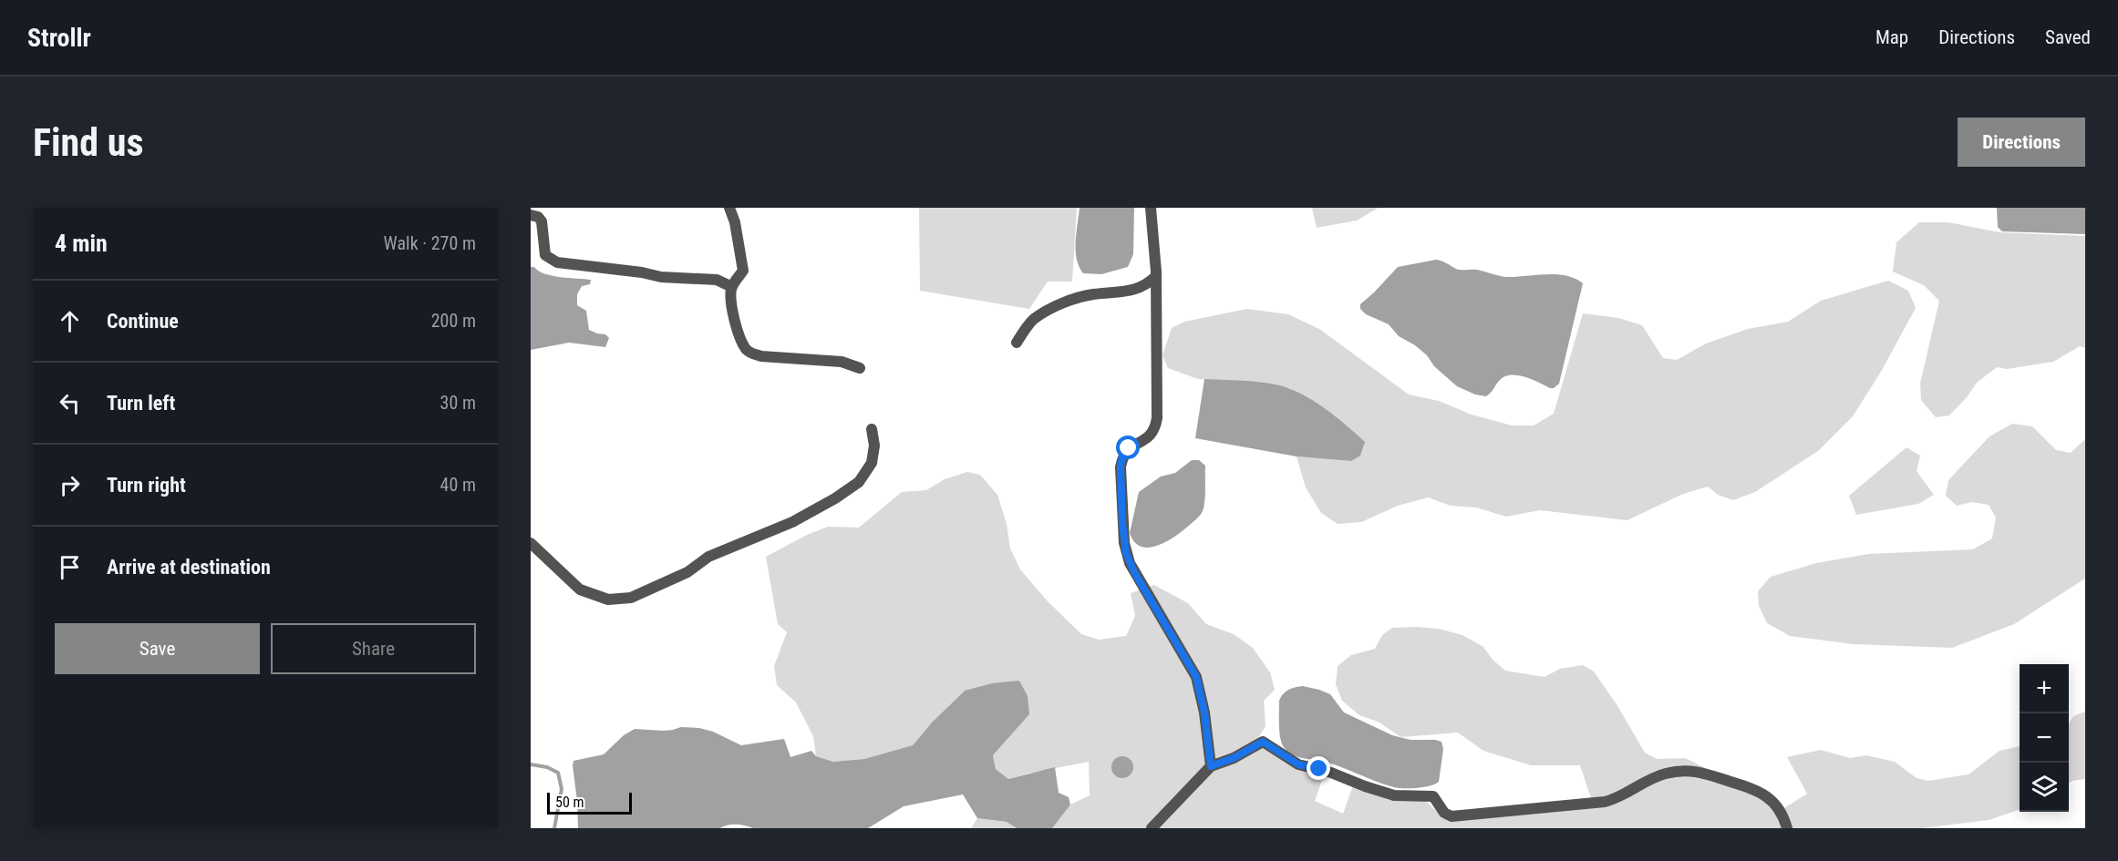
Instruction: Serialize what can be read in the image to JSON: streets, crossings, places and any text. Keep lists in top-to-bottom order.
{
  "scale_bar": "50 m",
  "page": {
    "header": "Strollr",
    "nav": ["Map", "Directions", "Saved"],
    "buttons": [
      "Directions",
      ["Save", "Share"]
    ],
    "title": "Find us",
    "heading": ["4 min", "Walk · 270 m"],
    "list": [
      ["Continue", "200 m"],
      ["Turn left", "30 m"],
      ["Turn right", "40 m"],
      "Arrive at destination"
    ],
    "map_buttons": ["+", "−"],
    "scale": "50 m"
  }
}
